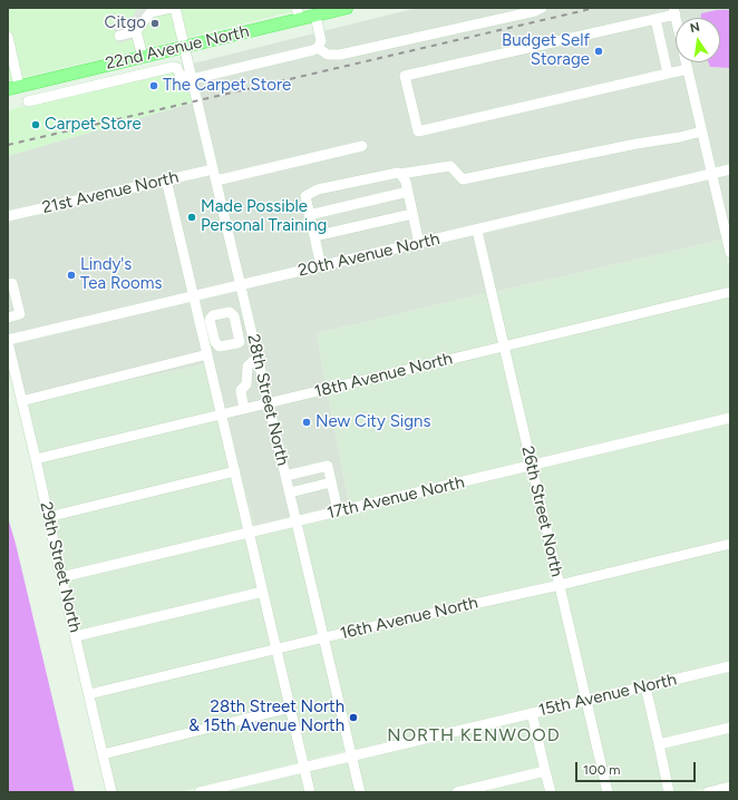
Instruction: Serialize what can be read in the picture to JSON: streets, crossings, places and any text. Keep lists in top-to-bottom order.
{
  "streets": {
    "main road": ["22nd Avenue North"],
    "street": [
      "21st Avenue North",
      "20th Avenue North",
      "18th Avenue North",
      "28th Street North",
      "17th Avenue North",
      "26th Street North",
      "29th Street North",
      "16th Avenue North",
      "15th Avenue North"
    ]
  },
  "crossings": [
    ["22nd Avenue North", "28th Street North"],
    ["21st Avenue North", "28th Street North"],
    ["20th Avenue North", "28th Street North"],
    ["20th Avenue North", "26th Street North"],
    ["20th Avenue North", "29th Street North"],
    ["18th Avenue North", "28th Street North"],
    ["18th Avenue North", "26th Street North"],
    ["18th Avenue North", "29th Street North"],
    ["28th Street North", "17th Avenue North"],
    ["28th Street North", "16th Avenue North"],
    ["28th Street North", "15th Avenue North"],
    ["17th Avenue North", "26th Street North"],
    ["17th Avenue North", "29th Street North"],
    ["26th Street North", "16th Avenue North"],
    ["26th Street North", "15th Avenue North"],
    ["29th Street North", "16th Avenue North"]
  ],
  "districts": ["NORTH KENWOOD"],
  "places": [
    "Citgo",
    "Budget Self Storage",
    "The Carpet Store",
    "Carpet Store",
    "Made Possible Personal Training",
    "Lindy's Tea Rooms",
    "New City Signs",
    "28th Street North & 15th Avenue North"
  ],
  "scale_bar": "100 m",
  "north": "top"
}
